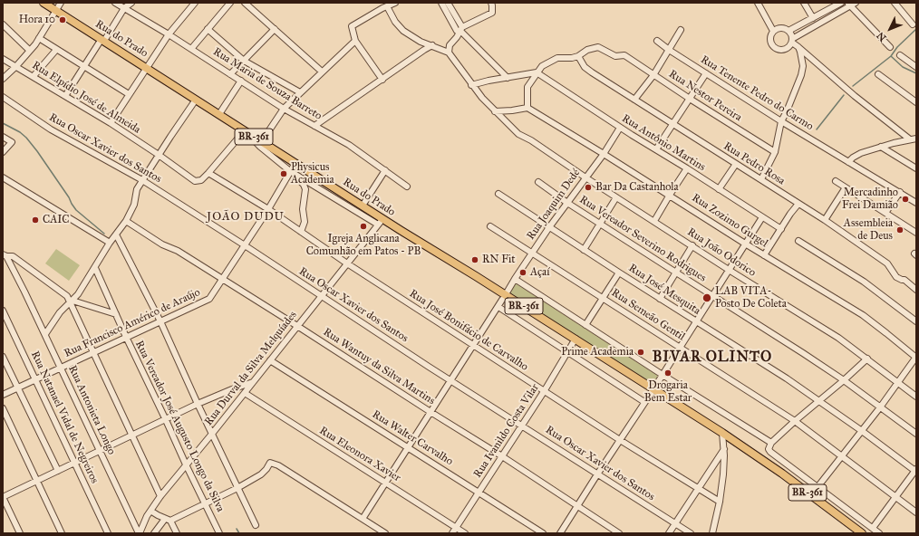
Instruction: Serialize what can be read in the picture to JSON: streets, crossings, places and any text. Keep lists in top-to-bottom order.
{
  "streets": {
    "main road": ["Rua do Prado", "BR-361"],
    "street": [
      "Rua Maria de Souza Barreto",
      "Rua Tenente Pedro do Carmo",
      "Rua Nestor Pereira",
      "Rua Elpídio José de Almeida",
      "Rua Antônio Martins",
      "Rua Oscar Xavier dos Santos",
      "Rua Pedro Rosa",
      "Rua Joaquim Dedé",
      "Rua Zozimo Gurgel",
      "Rua Vereador Severino Rodrigues",
      "Rua João Odorico",
      "Rua José Mesquita",
      "Rua Semeão Gentil",
      "Rua Francisco Américo de Araújo",
      "Rua José Bonifácio de Carvalho",
      "Rua Wantuy da Silva Martins",
      "Rua Durval da Silva Melquíades",
      "Rua Antonieta Longo",
      "Rua Natanael Vidal de Negreiros",
      "Rua Vereador José Augusto Longo da Silva",
      "Rua Ivanildo Costa Vilar",
      "Rua Walter Carvalho",
      "Rua Eleonora Xavier"
    ]
  },
  "crossings": [
    ["Rua do Prado", "BR-361"],
    ["Rua do Prado", "Rua Joaquim Dedé"],
    ["Rua do Prado", "Rua Francisco Américo de Araújo"],
    ["Rua do Prado", "Rua Durval da Silva Melquíades"],
    ["Rua do Prado", "Rua Ivanildo Costa Vilar"],
    ["Rua Nestor Pereira", "Rua Pedro Rosa"],
    ["Rua Elpídio José de Almeida", "Rua José Bonifácio de Carvalho"],
    ["Rua Antônio Martins", "Rua Joaquim Dedé"],
    ["Rua Oscar Xavier dos Santos", "Rua Joaquim Dedé"],
    ["Rua Oscar Xavier dos Santos", "Rua Francisco Américo de Araújo"],
    ["Rua Oscar Xavier dos Santos", "Rua Durval da Silva Melquíades"],
    ["Rua Oscar Xavier dos Santos", "Rua Ivanildo Costa Vilar"],
    ["Rua Joaquim Dedé", "Rua Zozimo Gurgel"],
    ["Rua Joaquim Dedé", "Rua Vereador Severino Rodrigues"],
    ["Rua Joaquim Dedé", "Rua João Odorico"],
    ["Rua Joaquim Dedé", "Rua José Mesquita"],
    ["Rua Joaquim Dedé", "Rua Semeão Gentil"],
    ["Rua Joaquim Dedé", "Rua José Bonifácio de Carvalho"],
    ["Rua Joaquim Dedé", "Rua Wantuy da Silva Martins"],
    ["Rua Joaquim Dedé", "Rua Walter Carvalho"],
    ["Rua Joaquim Dedé", "Rua Eleonora Xavier"],
    ["Rua Francisco Américo de Araújo", "Rua José Bonifácio de Carvalho"],
    ["Rua Francisco Américo de Araújo", "Rua Wantuy da Silva Martins"],
    ["Rua Francisco Américo de Araújo", "Rua Antonieta Longo"],
    ["Rua Francisco Américo de Araújo", "Rua Natanael Vidal de Negreiros"],
    ["Rua Francisco Américo de Araújo", "Rua Vereador José Augusto Longo da Silva"],
    ["Rua José Bonifácio de Carvalho", "Rua Durval da Silva Melquíades"],
    ["Rua José Bonifácio de Carvalho", "Rua Ivanildo Costa Vilar"],
    ["Rua Wantuy da Silva Martins", "Rua Durval da Silva Melquíades"],
    ["Rua Wantuy da Silva Martins", "Rua Ivanildo Costa Vilar"],
    ["Rua Durval da Silva Melquíades", "Rua Antonieta Longo"],
    ["Rua Durval da Silva Melquíades", "Rua Vereador José Augusto Longo da Silva"],
    ["Rua Durval da Silva Melquíades", "Rua Walter Carvalho"],
    ["Rua Durval da Silva Melquíades", "Rua Eleonora Xavier"],
    ["Rua Ivanildo Costa Vilar", "Rua Walter Carvalho"],
    ["Rua Ivanildo Costa Vilar", "Rua Eleonora Xavier"]
  ],
  "districts": ["JOÃO DUDU", "BIVAR OLINTO"],
  "places": [
    "Hora 10",
    "Physicus Academia",
    "Bar Da Castanhola",
    "Mercadinho Frei Damião",
    "CAIC",
    "Igreja Anglicana Comunhão em Patos - PB",
    "Assembleia de Deus",
    "RN Fit",
    "Açaí",
    "LAB VITA- Posto De Coleta",
    "Prime Academia",
    "Drogaria Bem Estar"
  ],
  "north": "bottom left"
}
